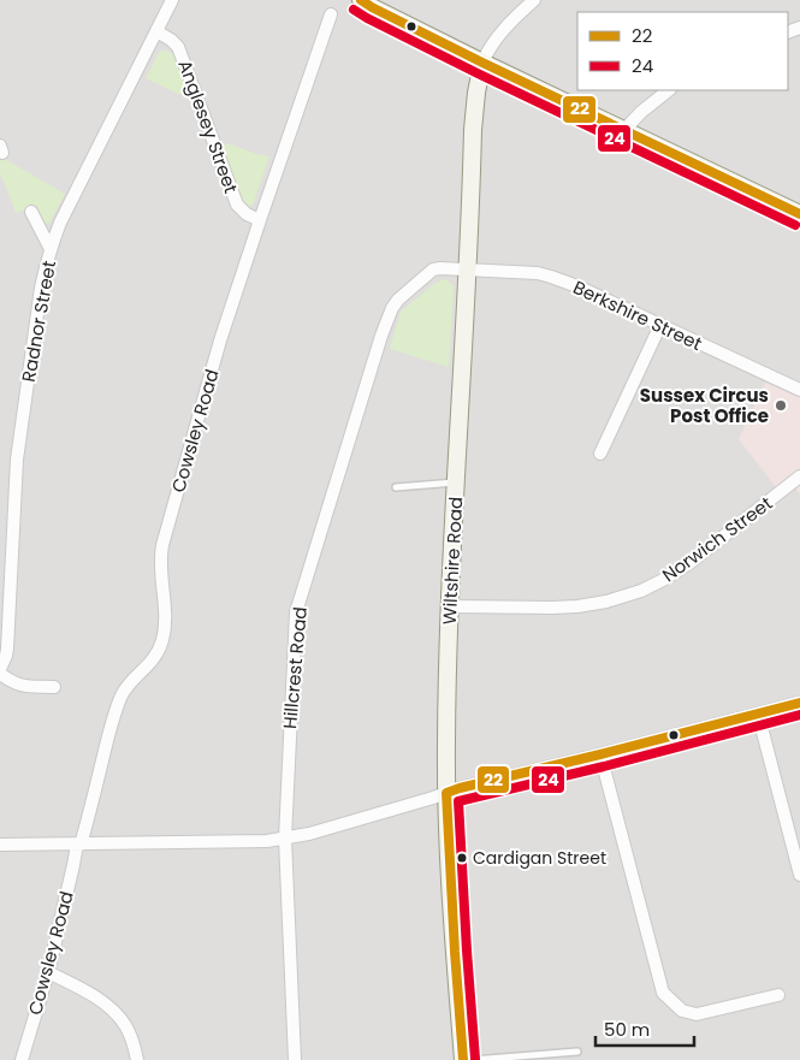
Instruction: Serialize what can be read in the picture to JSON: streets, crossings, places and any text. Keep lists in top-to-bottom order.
{
  "streets": {
    "street": [
      "Anglesey Street",
      "Berkshire Street",
      "Radnor Street",
      "Cowsley Road",
      "Norwich Street",
      "Wiltshire Road",
      "Hillcrest Road"
    ]
  },
  "crossings": [
    ["Anglesey Street", "Radnor Street"],
    ["Anglesey Street", "Cowsley Road"],
    ["Berkshire Street", "Wiltshire Road"],
    ["Berkshire Street", "Hillcrest Road"],
    ["Norwich Street", "Wiltshire Road"],
    ["Wiltshire Road", "Hillcrest Road"]
  ],
  "places": ["Sussex Circus Post Office", "Cardigan Street"],
  "lines": ["transit line 22", "transit line 24"],
  "legend": ["22", "24"],
  "scale_bar": "50 m"
}
